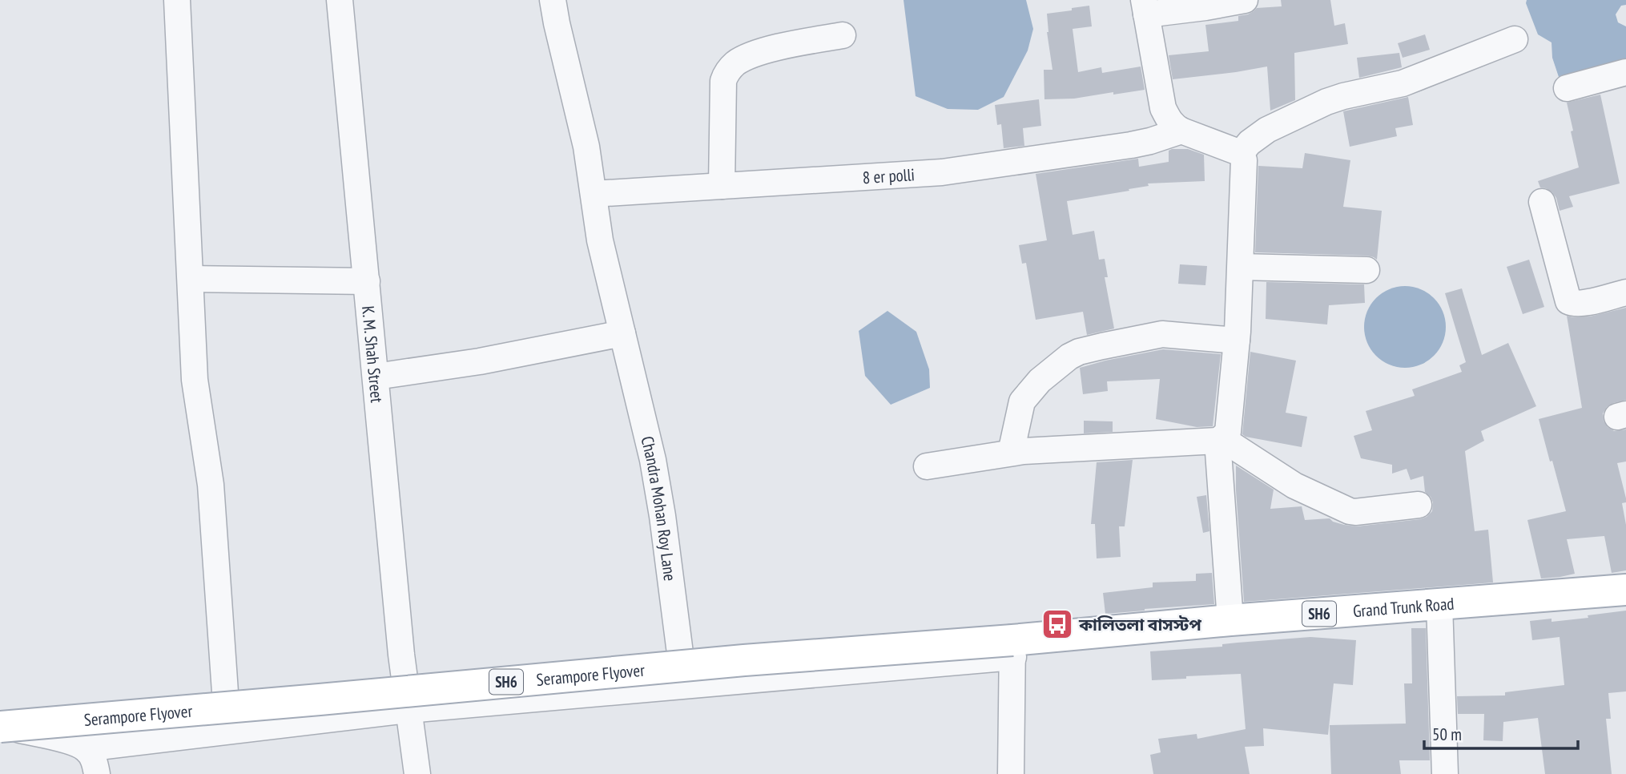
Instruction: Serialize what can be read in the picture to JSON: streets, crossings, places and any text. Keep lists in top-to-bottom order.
{
  "streets": {
    "main road": ["Grand Trunk Road", "SH6", "Serampore Flyover"],
    "street": ["8 er polli", "K. M. Shah Street", "Chandra Mohan Roy Lane"]
  },
  "crossings": [
    ["8 er polli", "Chandra Mohan Roy Lane"],
    ["Grand Trunk Road", "Serampore Flyover"]
  ],
  "places": {
    "bus stop": ["কালিতলা বাসস্টপ"]
  },
  "scale_bar": "50 m"
}
